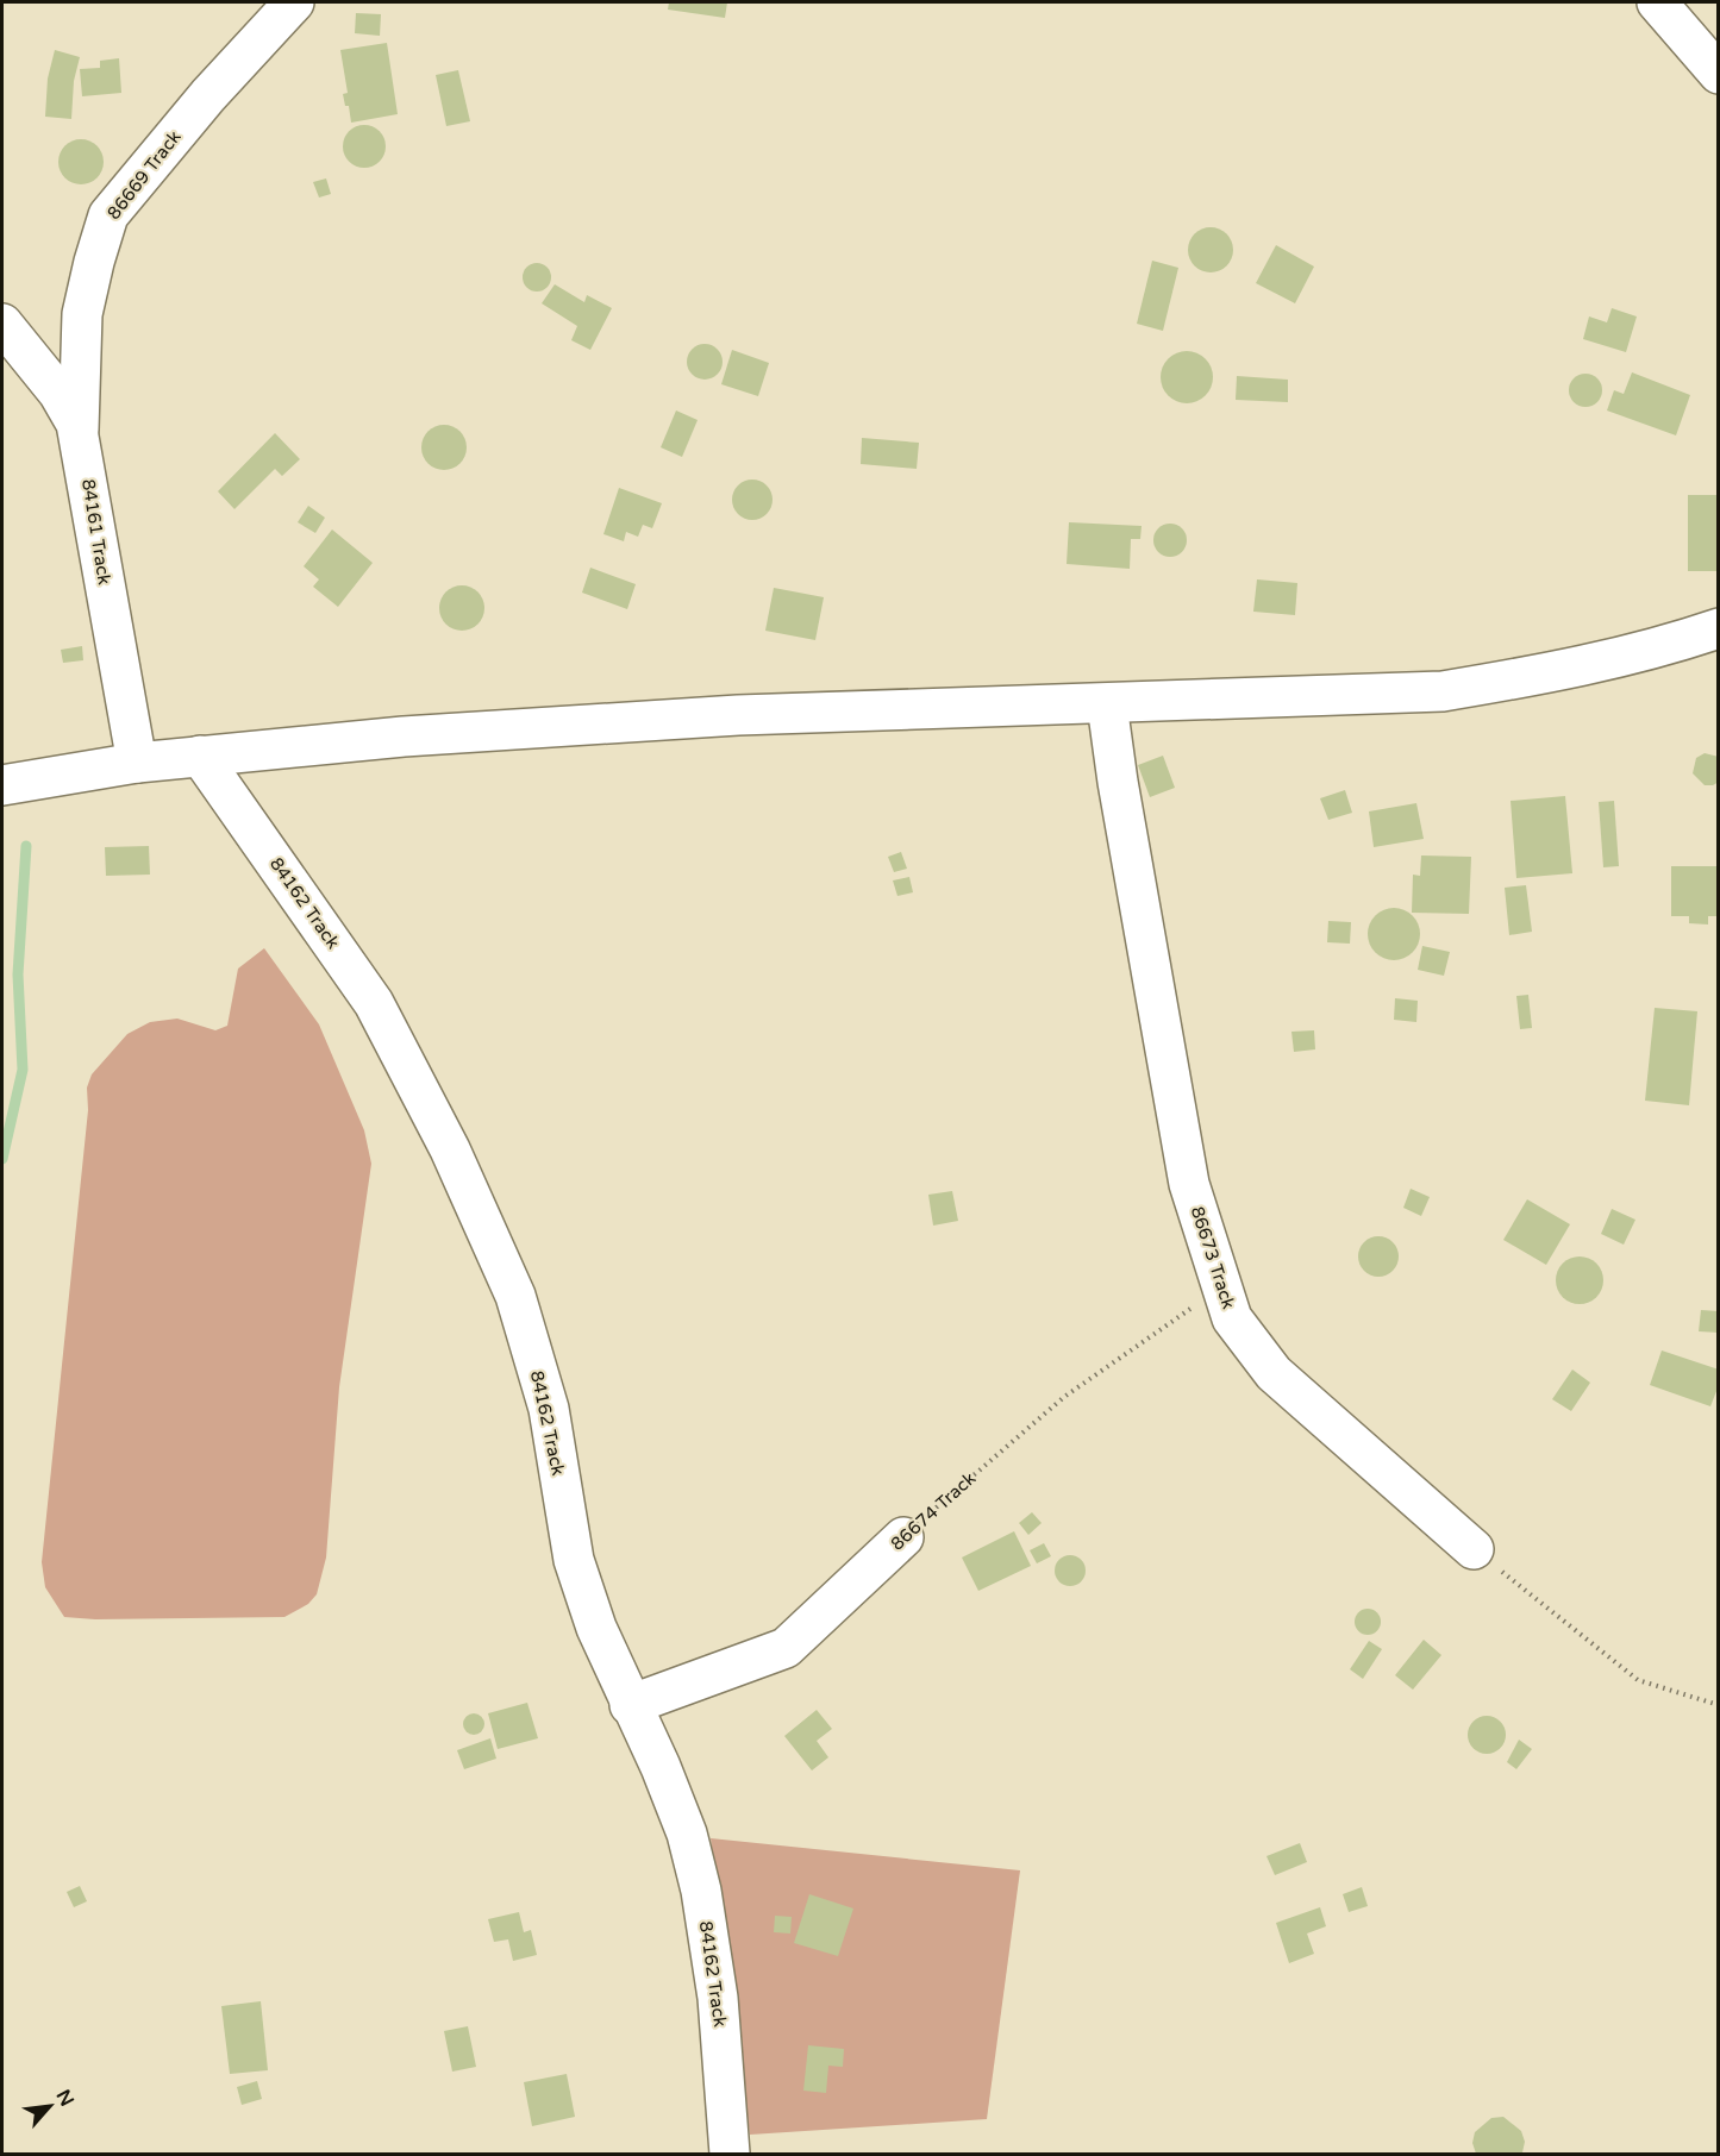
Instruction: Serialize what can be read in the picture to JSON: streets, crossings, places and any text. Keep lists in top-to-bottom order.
{
  "streets": {
    "street": [
      "86669 Track",
      "84161 Track",
      "84162 Track",
      "86673 Track",
      "86674 Track"
    ]
  },
  "crossings": [
    ["86669 Track", "84161 Track"],
    ["84162 Track", "86674 Track"],
    ["86673 Track", "86674 Track"]
  ],
  "north": "top right"
}
